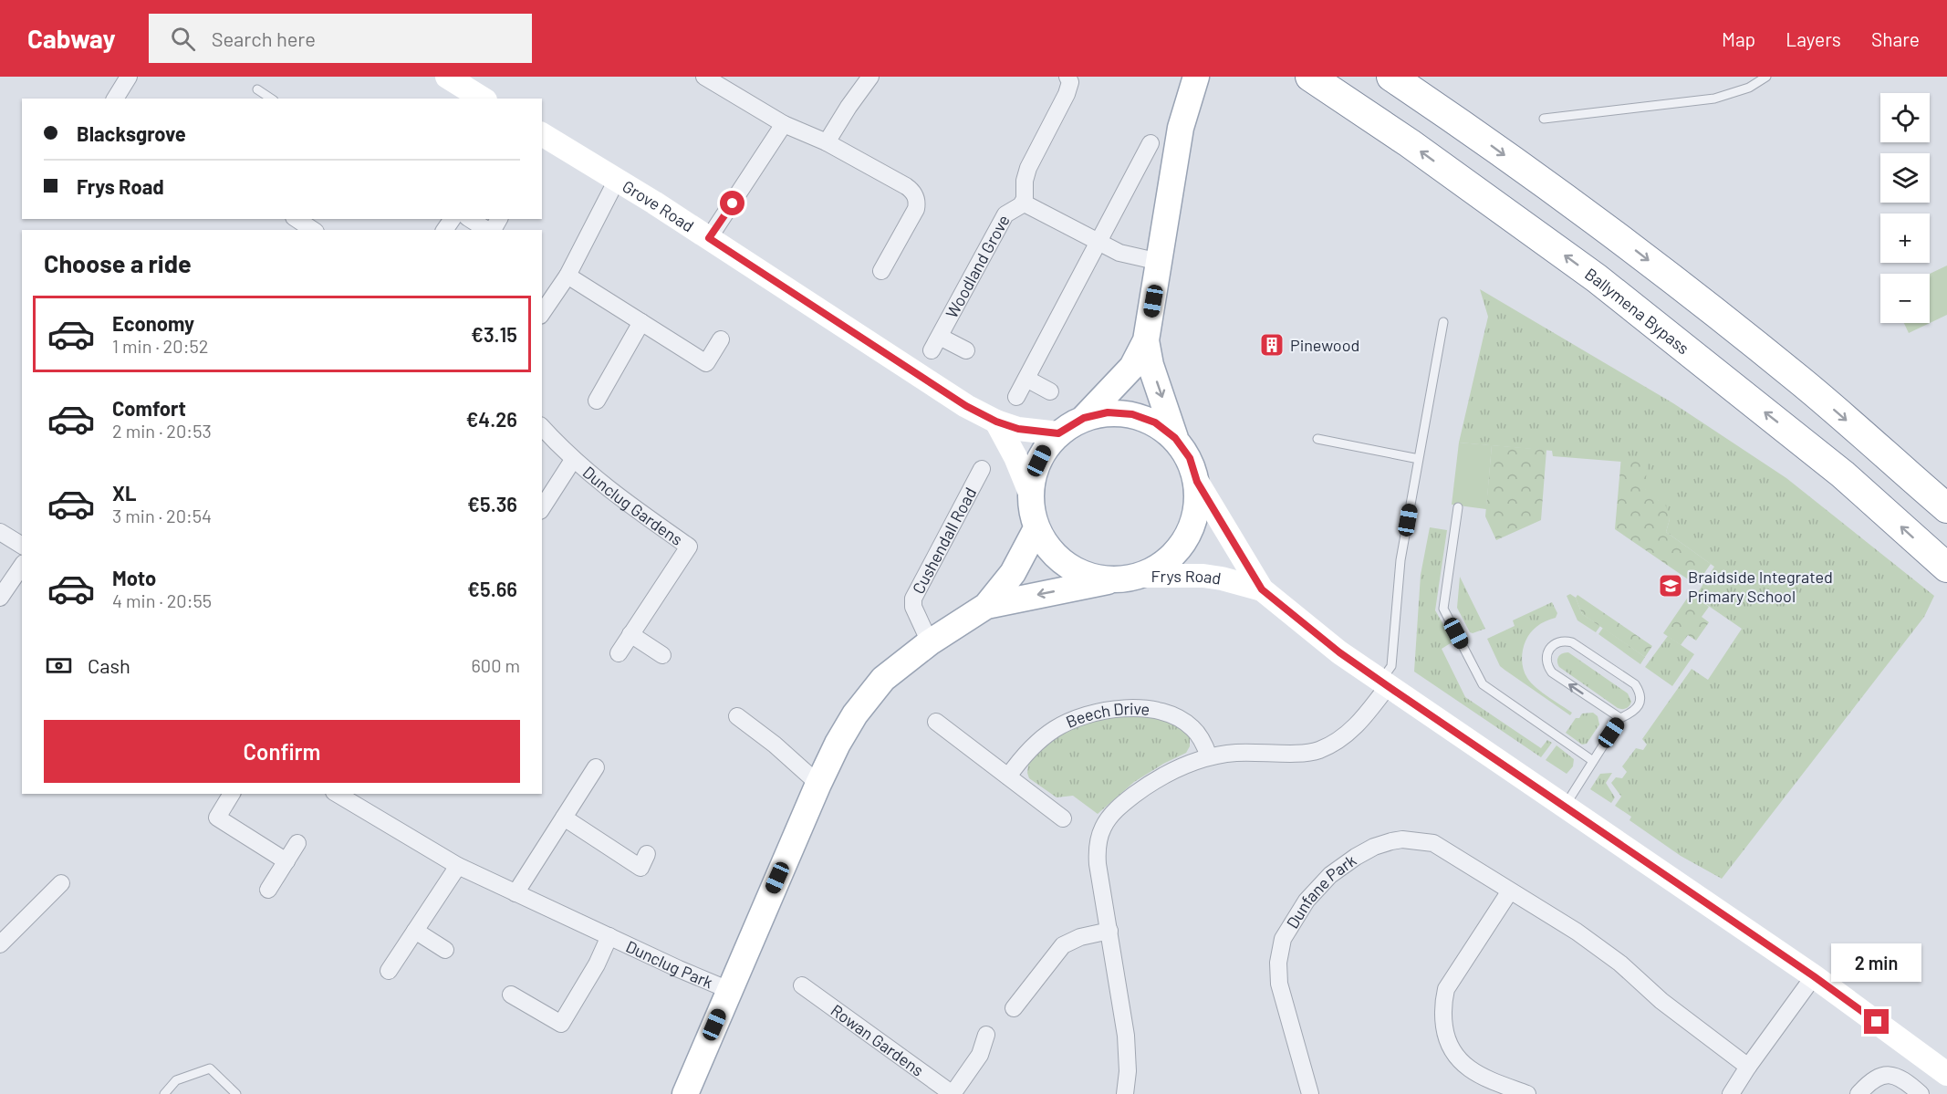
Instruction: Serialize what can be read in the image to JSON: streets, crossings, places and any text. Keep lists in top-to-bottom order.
{
  "streets": {
    "highway": ["Ballymena Bypass"],
    "street": [
      "Grove Road",
      "Woodland Grove",
      "Dunclug Gardens",
      "Cushendall Road",
      "Frys Road",
      "Beech Drive",
      "Dunfane Park",
      "Dunclug Park",
      "Rowan Gardens"
    ]
  },
  "crossings": [
    ["Grove Road", "Frys Road"]
  ],
  "places": {
    "building": ["Pinewood"],
    "school or university": ["Braidside Integrated Primary School"]
  },
  "page": {
    "header": "Cabway",
    "search": "Search here",
    "nav": ["Map", "Layers", "Share"],
    "map_buttons": ["+", "−"],
    "banner": ["Blacksgrove", "Frys Road"],
    "heading": "Choose a ride",
    "list": [
      {
        "name": "Economy",
        "note": "1 min · 20:52",
        "value": "€3.15"
      },
      {
        "name": "Comfort",
        "note": "2 min · 20:53",
        "value": "€4.26"
      },
      {
        "name": "XL",
        "note": "3 min · 20:54",
        "value": "€5.36"
      },
      {
        "name": "Moto",
        "note": "4 min · 20:55",
        "value": "€5.66"
      }
    ],
    "pay": ["Cash", "600 m"],
    "buttons": "Confirm",
    "bubble": "2 min"
  }
}
